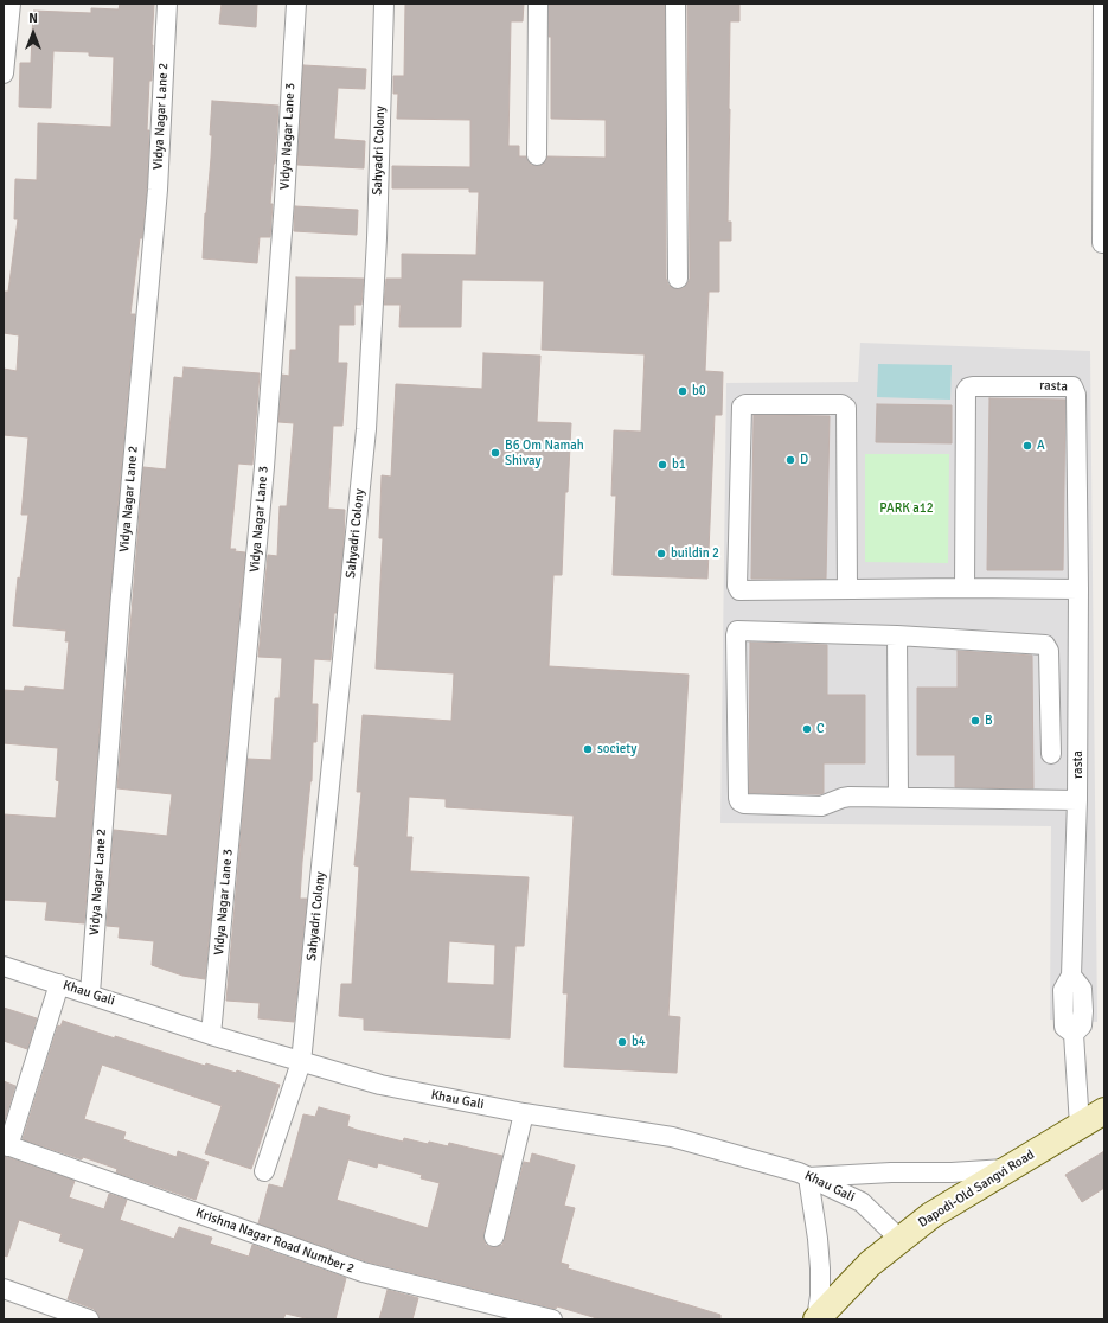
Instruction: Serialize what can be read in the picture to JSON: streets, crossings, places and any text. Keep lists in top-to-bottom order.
{
  "streets": {
    "street": [
      "Vidya Nagar Lane 2",
      "Vidya Nagar Lane 3",
      "Sahyadri Colony",
      "rasta",
      "Khau Gali",
      "Dapodi-Old Sangvi Road",
      "Krishna Nagar Road Number 2"
    ]
  },
  "crossings": [
    ["Vidya Nagar Lane 2", "Khau Gali"],
    ["Vidya Nagar Lane 3", "Khau Gali"],
    ["Sahyadri Colony", "Khau Gali"],
    ["rasta", "Dapodi-Old Sangvi Road"],
    ["Khau Gali", "Dapodi-Old Sangvi Road"]
  ],
  "parks": ["PARK a12"],
  "places": [
    "b0",
    "A",
    "B6 Om Namah Shivay",
    "D",
    "b1",
    "buildin 2",
    "B",
    "C",
    "society",
    "b4"
  ],
  "north": "top"
}
